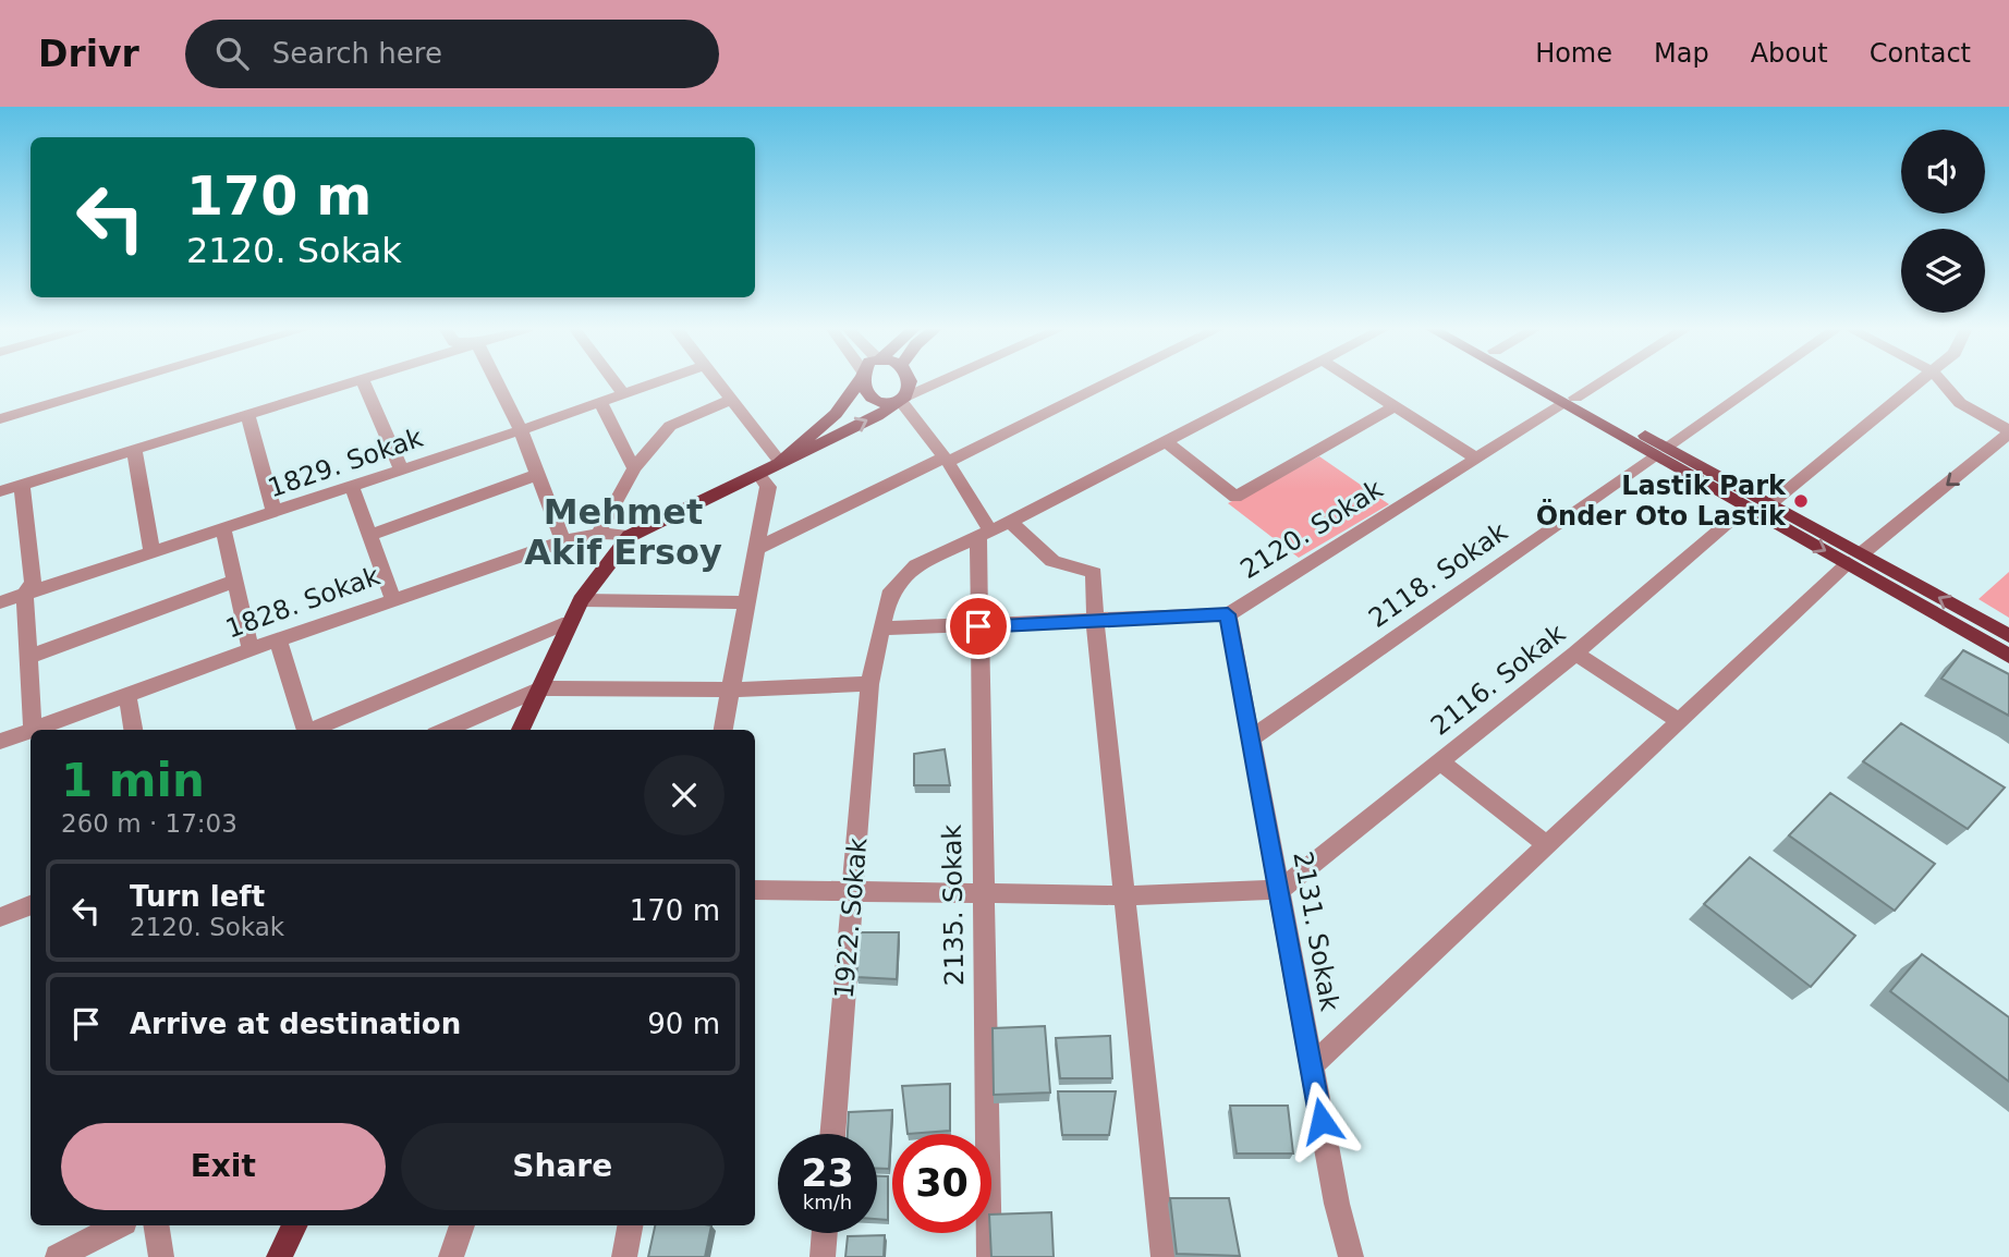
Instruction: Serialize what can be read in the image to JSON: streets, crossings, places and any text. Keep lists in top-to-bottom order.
{
  "streets": {
    "street": [
      "1829. Sokak",
      "2120. Sokak",
      "2118. Sokak",
      "1828. Sokak",
      "2116. Sokak",
      "2135. Sokak",
      "1922. Sokak",
      "2131. Sokak"
    ]
  },
  "crossings": [
    ["2120. Sokak", "2135. Sokak"],
    ["2120. Sokak", "1922. Sokak"],
    ["2120. Sokak", "2131. Sokak"],
    ["2118. Sokak", "2131. Sokak"],
    ["2116. Sokak", "2131. Sokak"],
    ["2135. Sokak", "1922. Sokak"]
  ],
  "districts": ["Mehmet Akif Ersoy"],
  "places": ["Lastik Park Önder Oto Lastik"],
  "page": {
    "header": "Drivr",
    "search": "Search here",
    "nav": [
      "Home",
      "Map",
      "About",
      "Contact"
    ],
    "turn": ["170 m", "2120. Sokak"],
    "heading": ["1 min", "260 m · 17:03"],
    "list": [
      {
        "name": "Turn left",
        "note": "2120. Sokak",
        "value": "170 m"
      },
      {
        "name": "Arrive at destination",
        "value": "90 m"
      }
    ],
    "buttons": ["Exit", "Share"],
    "speed": "23 km/h",
    "limit": "30"
  }
}
